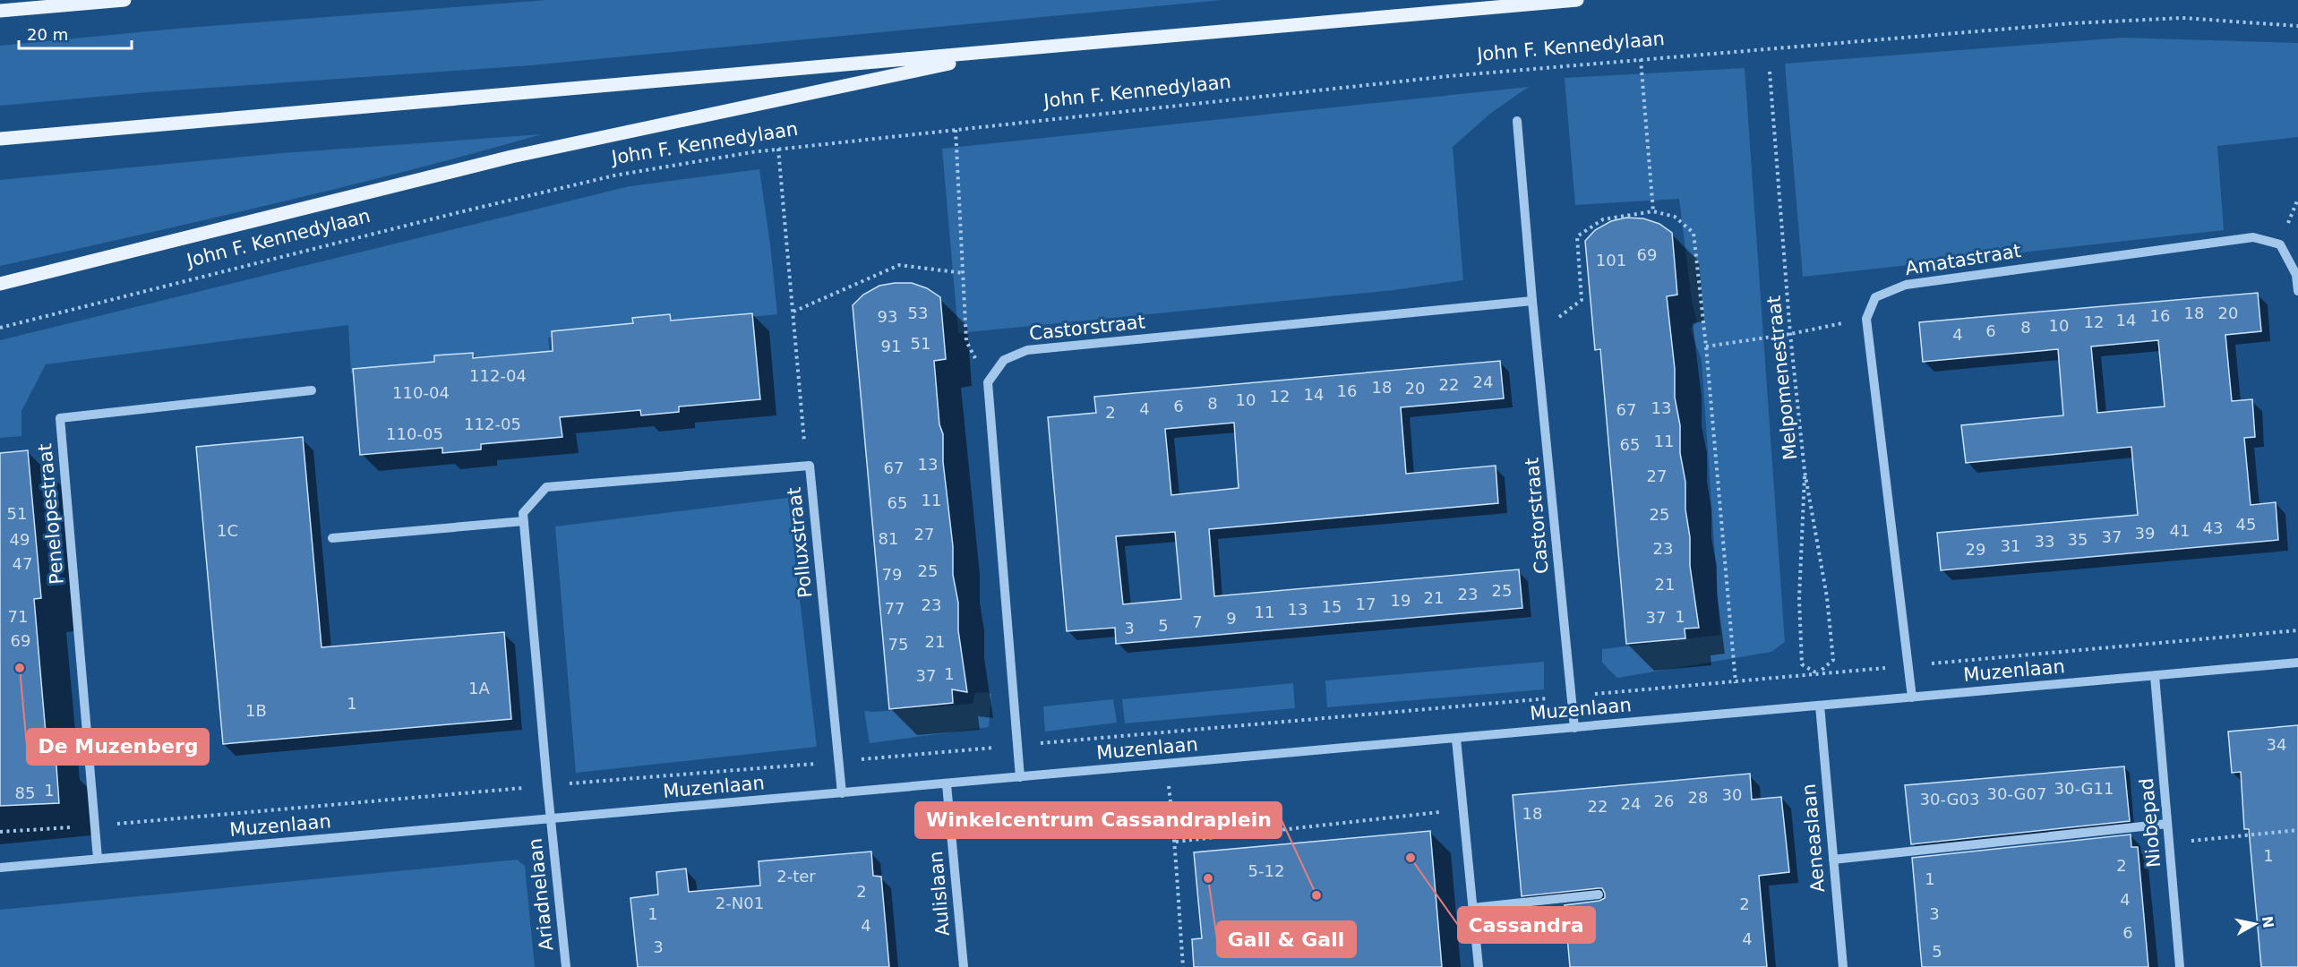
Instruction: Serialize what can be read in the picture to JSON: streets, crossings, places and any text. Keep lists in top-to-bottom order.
{
  "streets": {
    "street": [
      "Amatastraat",
      "Castorstraat",
      "Penelopestraat",
      "Polluxstraat",
      "Muzenlaan",
      "Niobepad",
      "Aeneaslaan",
      "Aulislaan",
      "Ariadnelaan"
    ],
    "path": ["John F. Kennedylaan", "Melpomenestraat"]
  },
  "crossings": [
    ["Castorstraat", "Muzenlaan"],
    ["Melpomenestraat", "Muzenlaan"],
    ["Penelopestraat", "Muzenlaan"],
    ["Polluxstraat", "Muzenlaan"],
    ["Muzenlaan", "Niobepad"],
    ["Muzenlaan", "Aeneaslaan"],
    ["Muzenlaan", "Aulislaan"],
    ["Muzenlaan", "Ariadnelaan"]
  ],
  "places": [
    "De Muzenberg",
    "Cassandra",
    "Gall & Gall",
    "Winkelcentrum Cassandraplein"
  ],
  "house_numbers": [
    "69",
    "101",
    "53",
    "18",
    "20",
    "16",
    "93",
    "14",
    "12",
    "10",
    "8",
    "6",
    "4",
    "51",
    "91",
    "112-04",
    "24",
    "22",
    "18",
    "20",
    "16",
    "110-04",
    "14",
    "12",
    "10",
    "8",
    "6",
    "13",
    "4",
    "67",
    "2",
    "112-05",
    "110-05",
    "11",
    "65",
    "13",
    "67",
    "27",
    "11",
    "65",
    "51",
    "25",
    "45",
    "43",
    "1C",
    "41",
    "39",
    "27",
    "37",
    "81",
    "49",
    "35",
    "33",
    "31",
    "23",
    "29",
    "47",
    "25",
    "79",
    "21",
    "25",
    "23",
    "21",
    "19",
    "17",
    "23",
    "15",
    "77",
    "13",
    "11",
    "71",
    "1",
    "37",
    "9",
    "7",
    "5",
    "3",
    "69",
    "21",
    "75",
    "1",
    "37",
    "1A",
    "1",
    "1B",
    "34",
    "30-G11",
    "1",
    "85",
    "30-G07",
    "30",
    "28",
    "30-G03",
    "26",
    "24",
    "22",
    "18",
    "1",
    "2",
    "5-12",
    "2-ter",
    "1",
    "2",
    "4",
    "2-N01",
    "2",
    "1",
    "3",
    "4",
    "6",
    "4",
    "3",
    "5"
  ],
  "scale_bar": "20 m",
  "north": "right"
}
